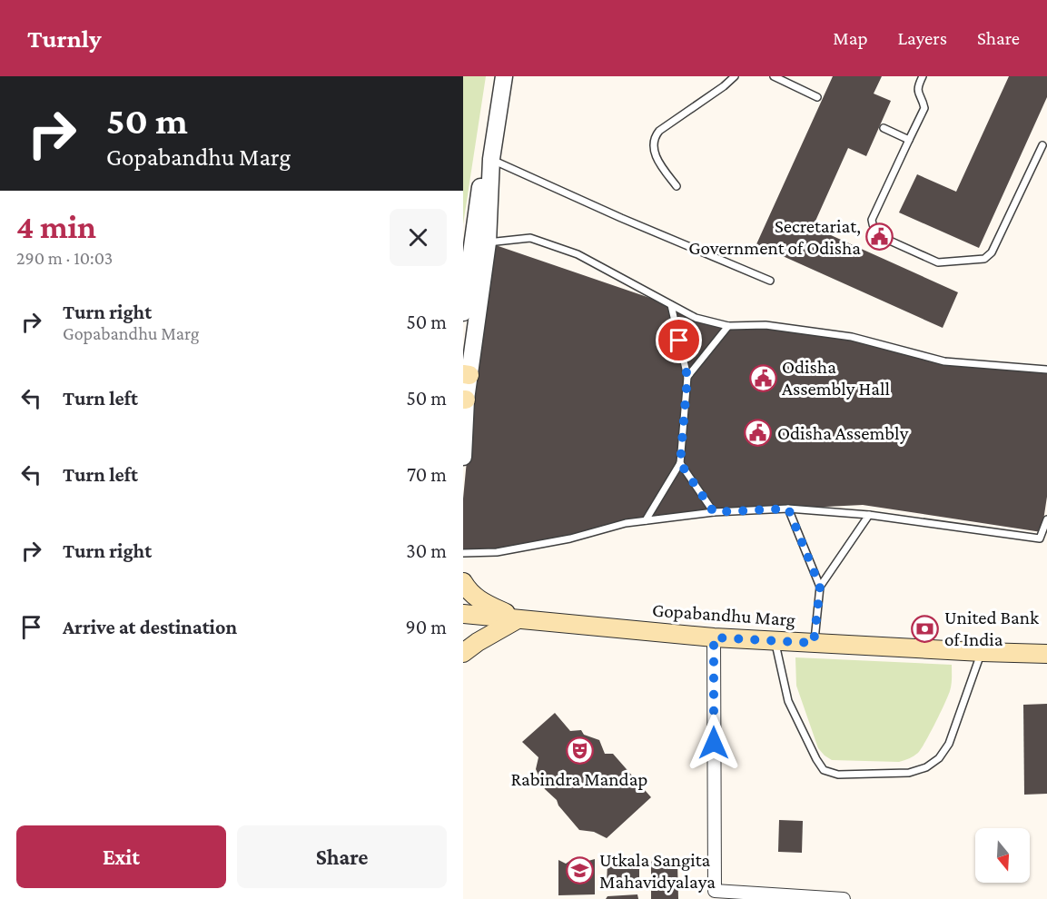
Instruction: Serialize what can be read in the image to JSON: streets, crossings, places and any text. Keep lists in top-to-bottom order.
{
  "streets": {
    "main road": ["Gopabandhu Marg"]
  },
  "places": {
    "public building": ["Secretariat, Government of Odisha", "Odisha Assembly Hall", "Odisha Assembly"],
    "bank": ["United Bank of India"],
    "theatre": ["Rabindra Mandap"],
    "school or university": ["Utkala Sangita Mahavidyalaya"]
  },
  "north": "bottom",
  "page": {
    "header": "Turnly",
    "nav": ["Map", "Layers", "Share"],
    "turn": ["50 m", "Gopabandhu Marg"],
    "heading": ["4 min", "290 m · 10:03"],
    "list": [
      {
        "name": "Turn right",
        "note": "Gopabandhu Marg",
        "value": "50 m"
      },
      {
        "name": "Turn left",
        "value": "50 m"
      },
      {
        "name": "Turn left",
        "value": "70 m"
      },
      {
        "name": "Turn right",
        "value": "30 m"
      },
      {
        "name": "Arrive at destination",
        "value": "90 m"
      }
    ],
    "buttons": ["Exit", "Share"]
  }
}
